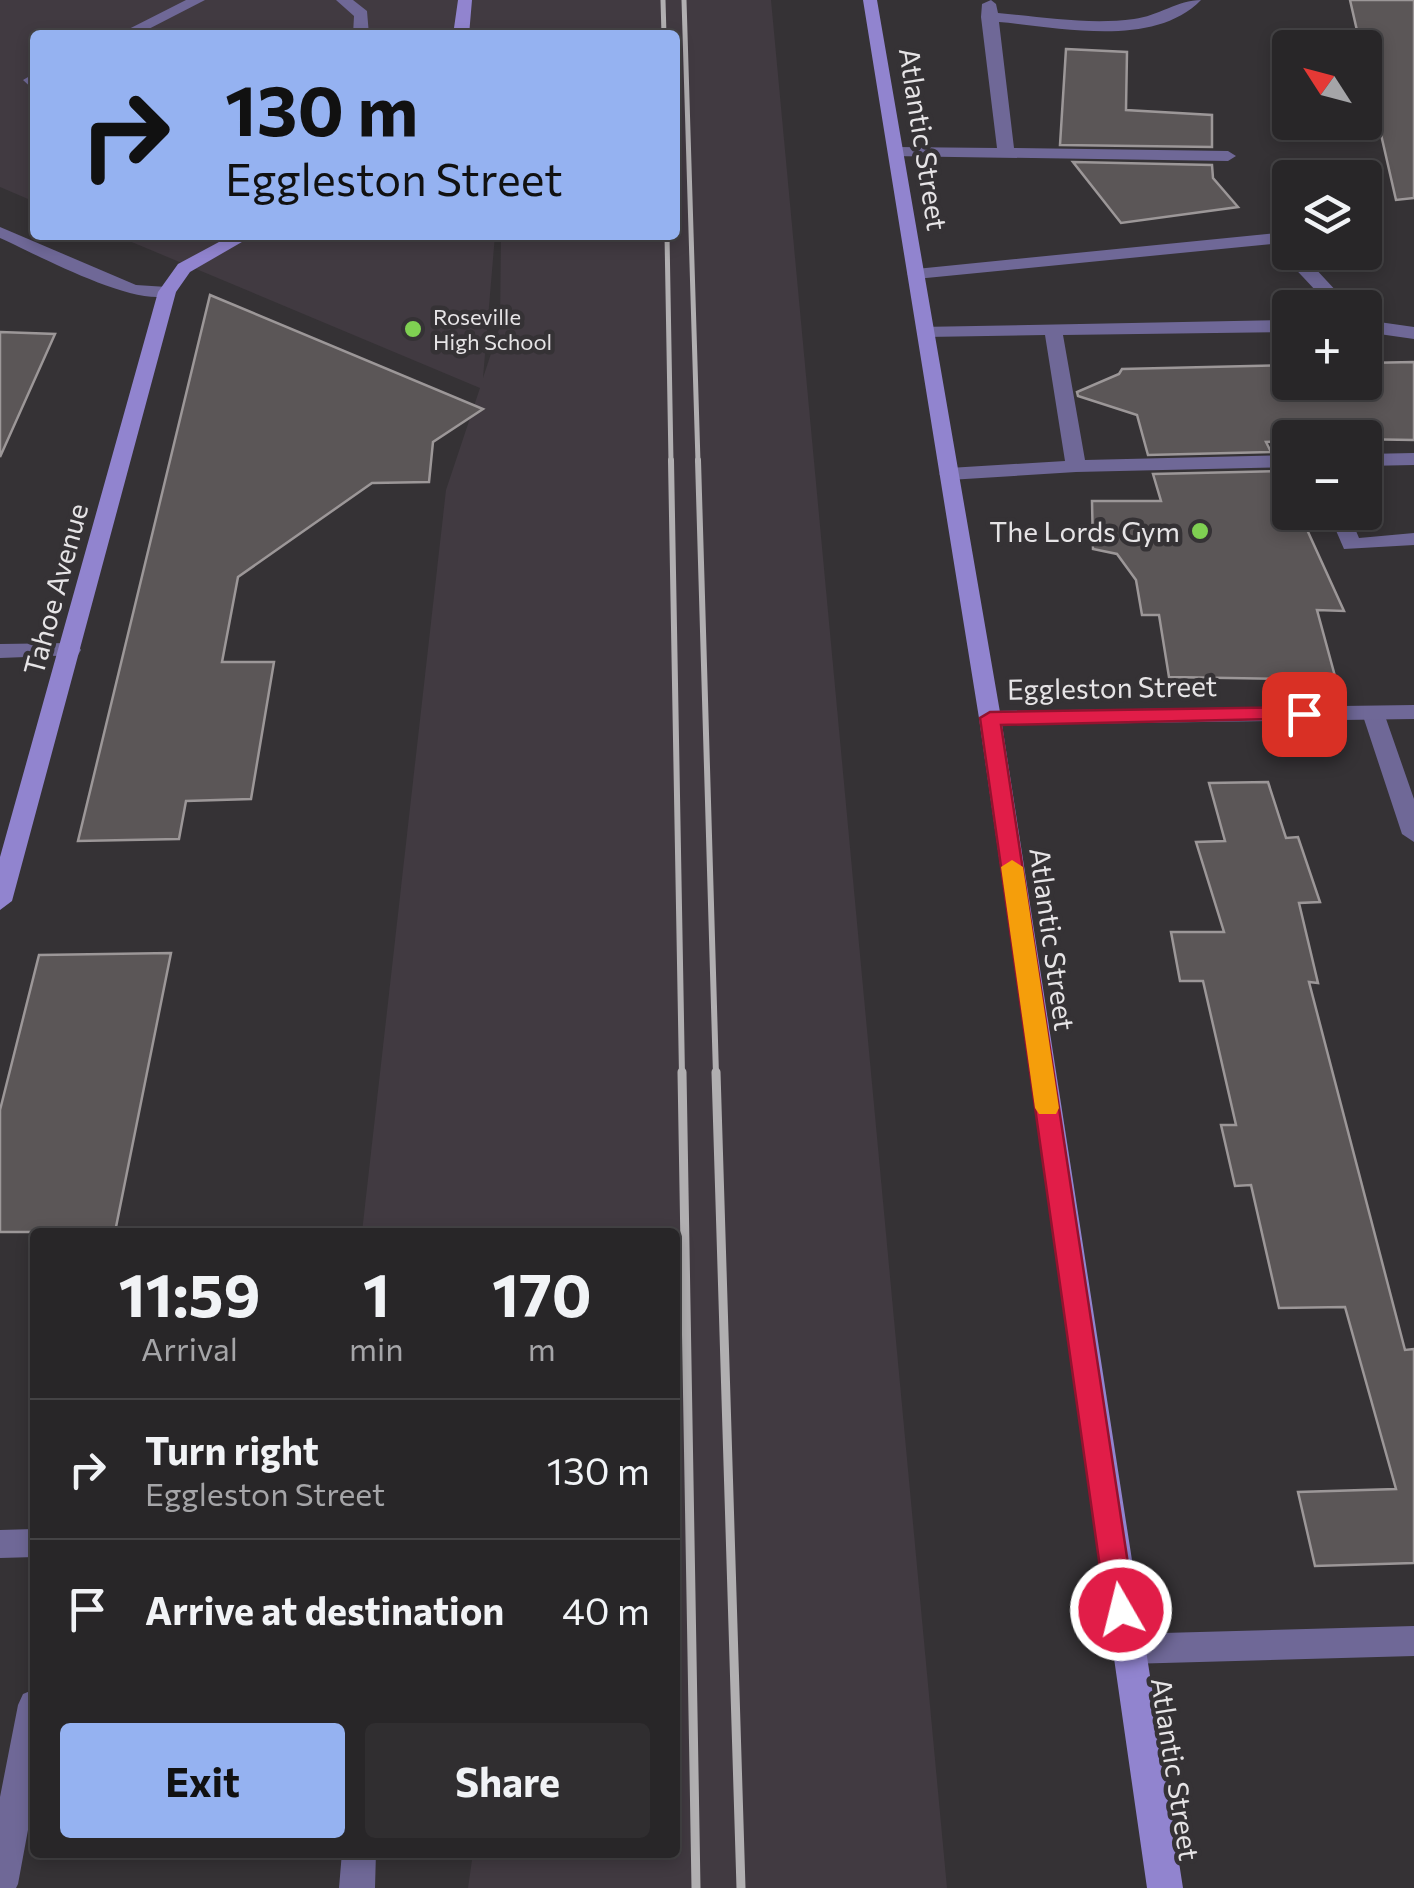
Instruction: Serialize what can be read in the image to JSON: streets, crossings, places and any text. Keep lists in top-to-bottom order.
{
  "streets": {
    "main road": ["Atlantic Street", "Tahoe Avenue"],
    "street": ["Eggleston Street"]
  },
  "crossings": [
    ["Atlantic Street", "Eggleston Street"]
  ],
  "places": ["Roseville High School", "The Lords Gym"],
  "north": "top left",
  "page": {
    "map_buttons": ["+", "−"],
    "turn": ["130 m", "Eggleston Street"],
    "eta": [
      "11:59",
      "Arrival",
      "1",
      "min",
      "170",
      "m"
    ],
    "list": [
      {
        "name": "Turn right",
        "note": "Eggleston Street",
        "value": "130 m"
      },
      {
        "name": "Arrive at destination",
        "value": "40 m"
      }
    ],
    "buttons": ["Exit", "Share"]
  }
}
